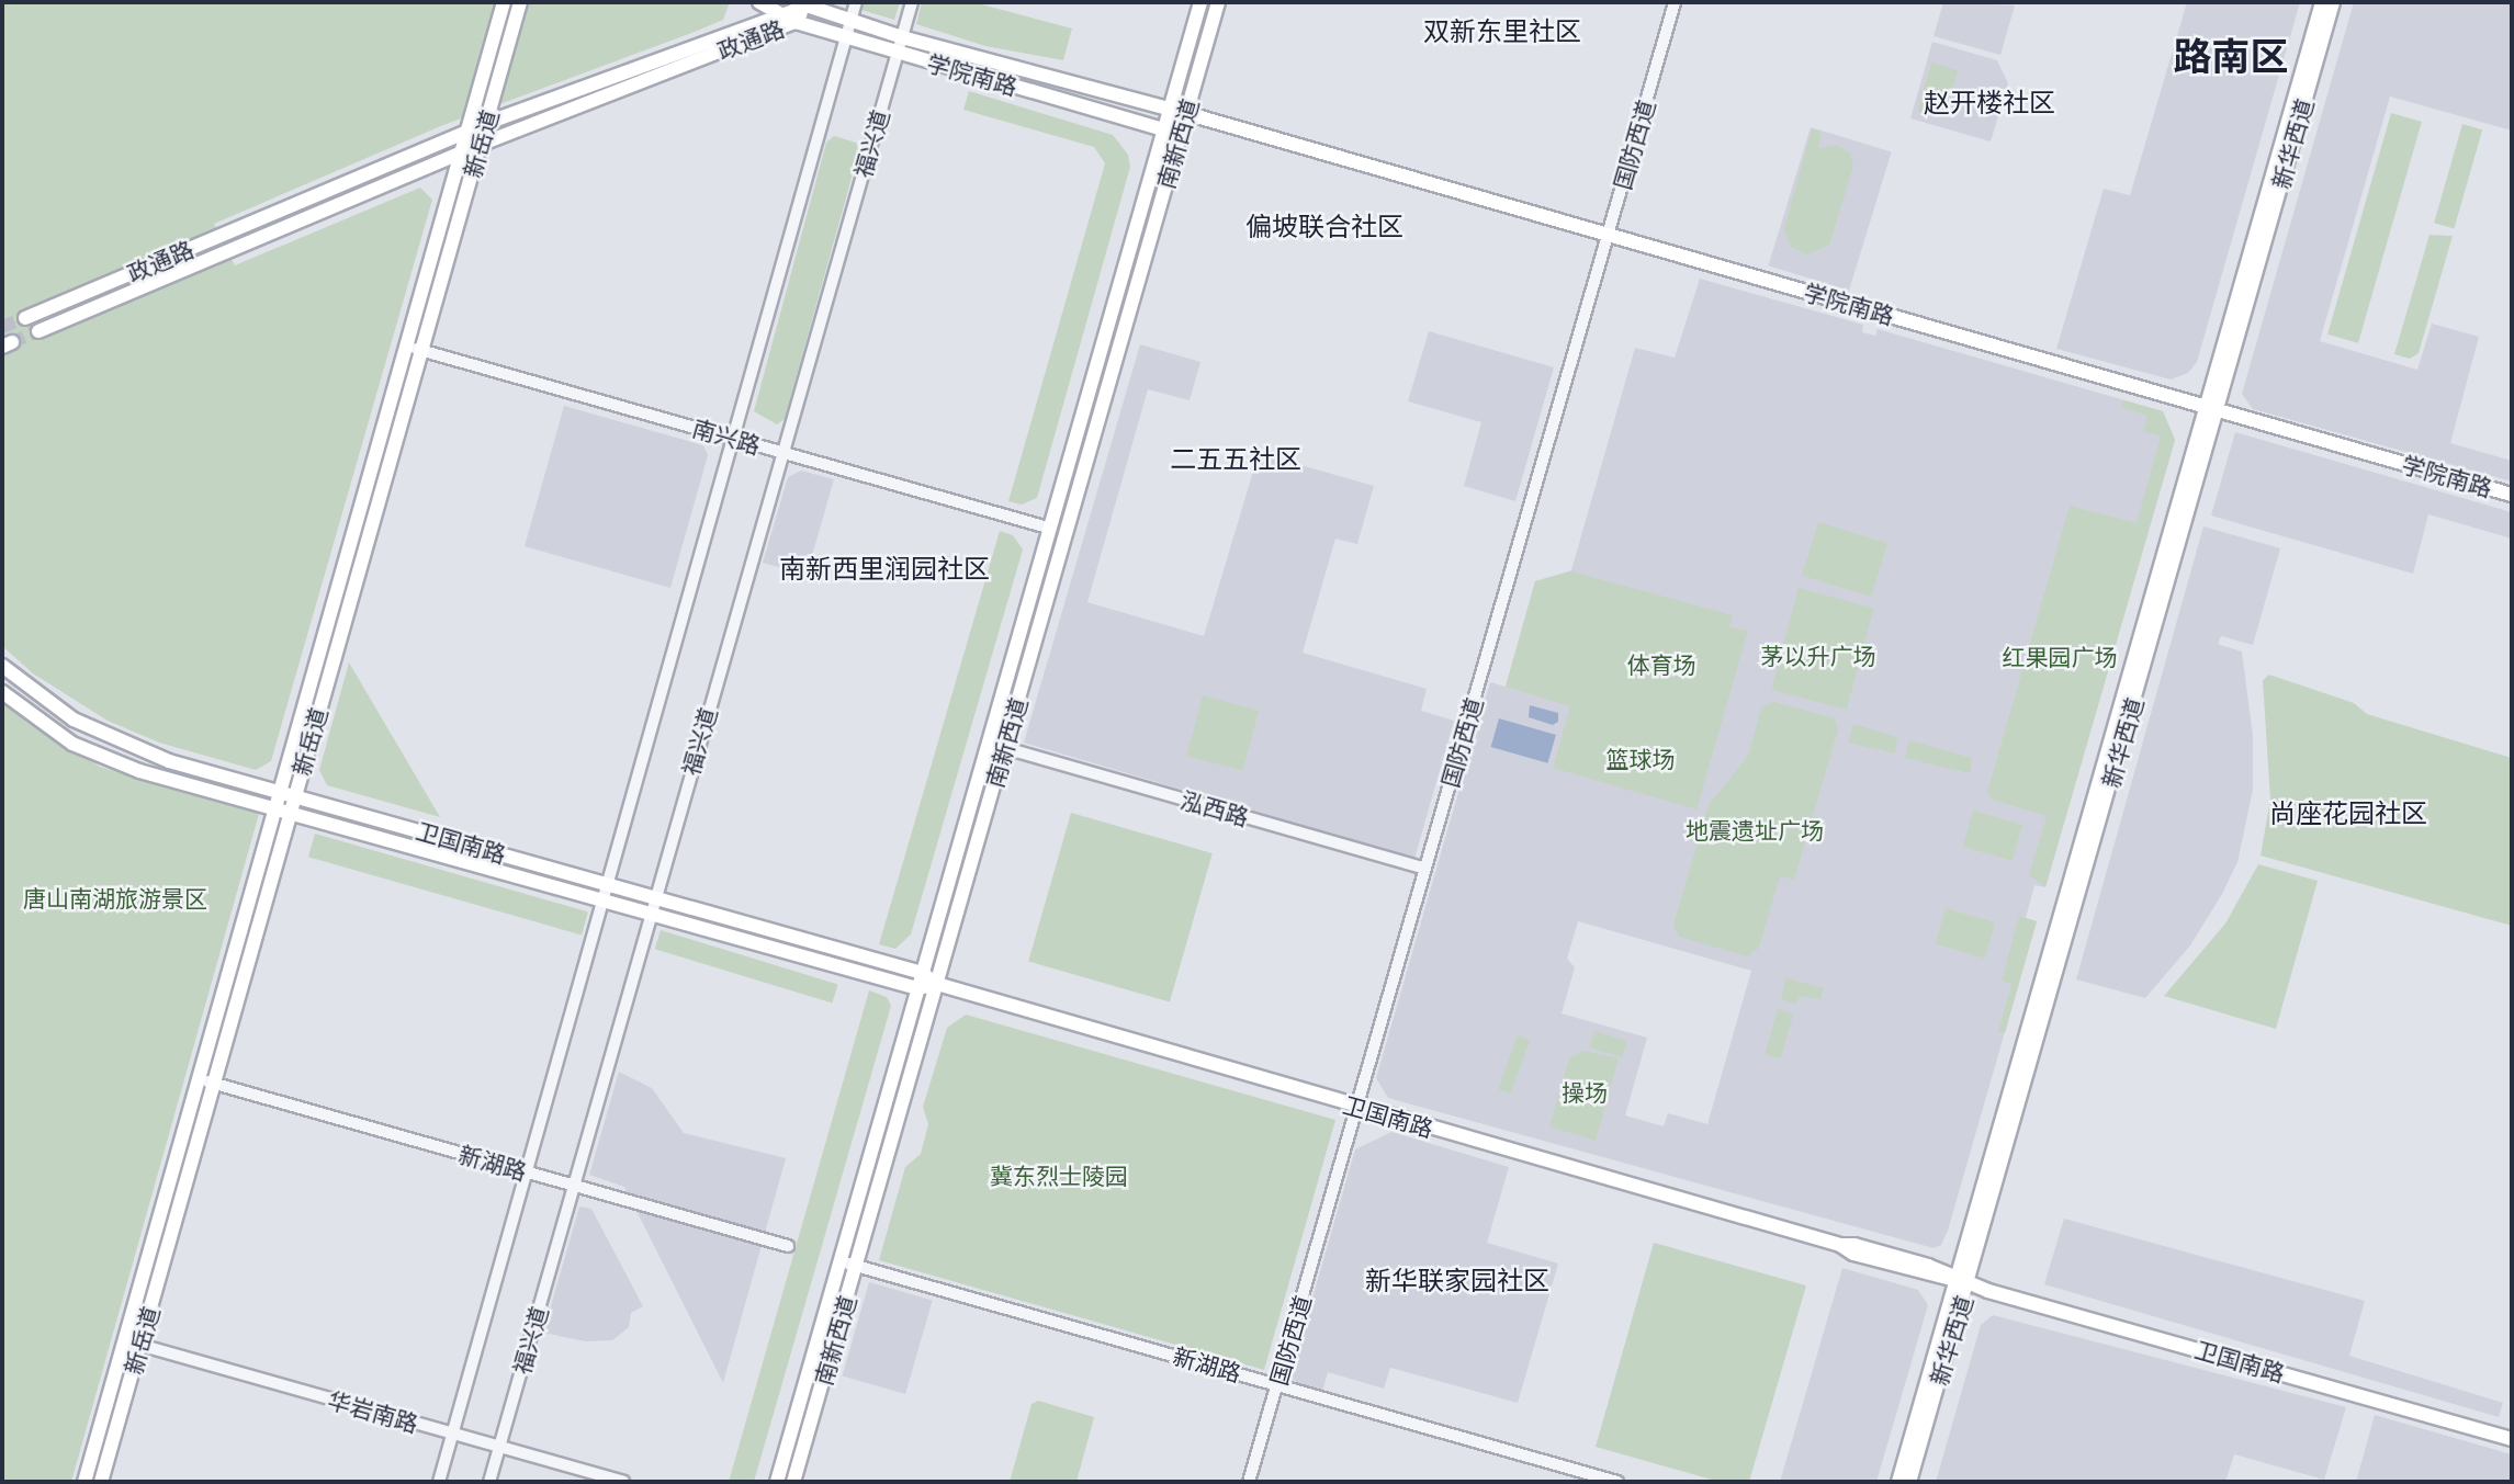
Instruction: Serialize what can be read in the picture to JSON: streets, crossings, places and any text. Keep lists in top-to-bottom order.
{
  "streets": {
    "main road": [
      "政通路",
      "学院南路",
      "新岳道",
      "南新西道",
      "新华西道",
      "卫国南路"
    ],
    "street": [
      "福兴道",
      "国防西道",
      "南兴路",
      "泓西路",
      "新湖路",
      "华岩南路"
    ]
  },
  "crossings": [
    ["政通路", "学院南路"],
    ["政通路", "新岳道"],
    ["学院南路", "福兴道"],
    ["学院南路", "南新西道"],
    ["学院南路", "新华西道"],
    ["学院南路", "国防西道"],
    ["新岳道", "南兴路"],
    ["新岳道", "卫国南路"],
    ["新岳道", "新湖路"],
    ["新岳道", "华岩南路"],
    ["福兴道", "南兴路"],
    ["福兴道", "卫国南路"],
    ["福兴道", "新湖路"],
    ["福兴道", "华岩南路"],
    ["南新西道", "南兴路"],
    ["南新西道", "泓西路"],
    ["南新西道", "卫国南路"],
    ["南新西道", "新湖路"],
    ["新华西道", "卫国南路"],
    ["国防西道", "泓西路"],
    ["国防西道", "卫国南路"],
    ["国防西道", "新湖路"]
  ],
  "districts": [
    "双新东里社区",
    "路南区",
    "赵开楼社区",
    "偏坡联合社区",
    "二五五社区",
    "南新西里润园社区",
    "尚座花园社区",
    "新华联家园社区"
  ],
  "parks": [
    "茅以升广场",
    "红果园广场",
    "体育场",
    "篮球场",
    "地震遗址广场",
    "唐山南湖旅游景区",
    "操场",
    "冀东烈士陵园"
  ]
}
